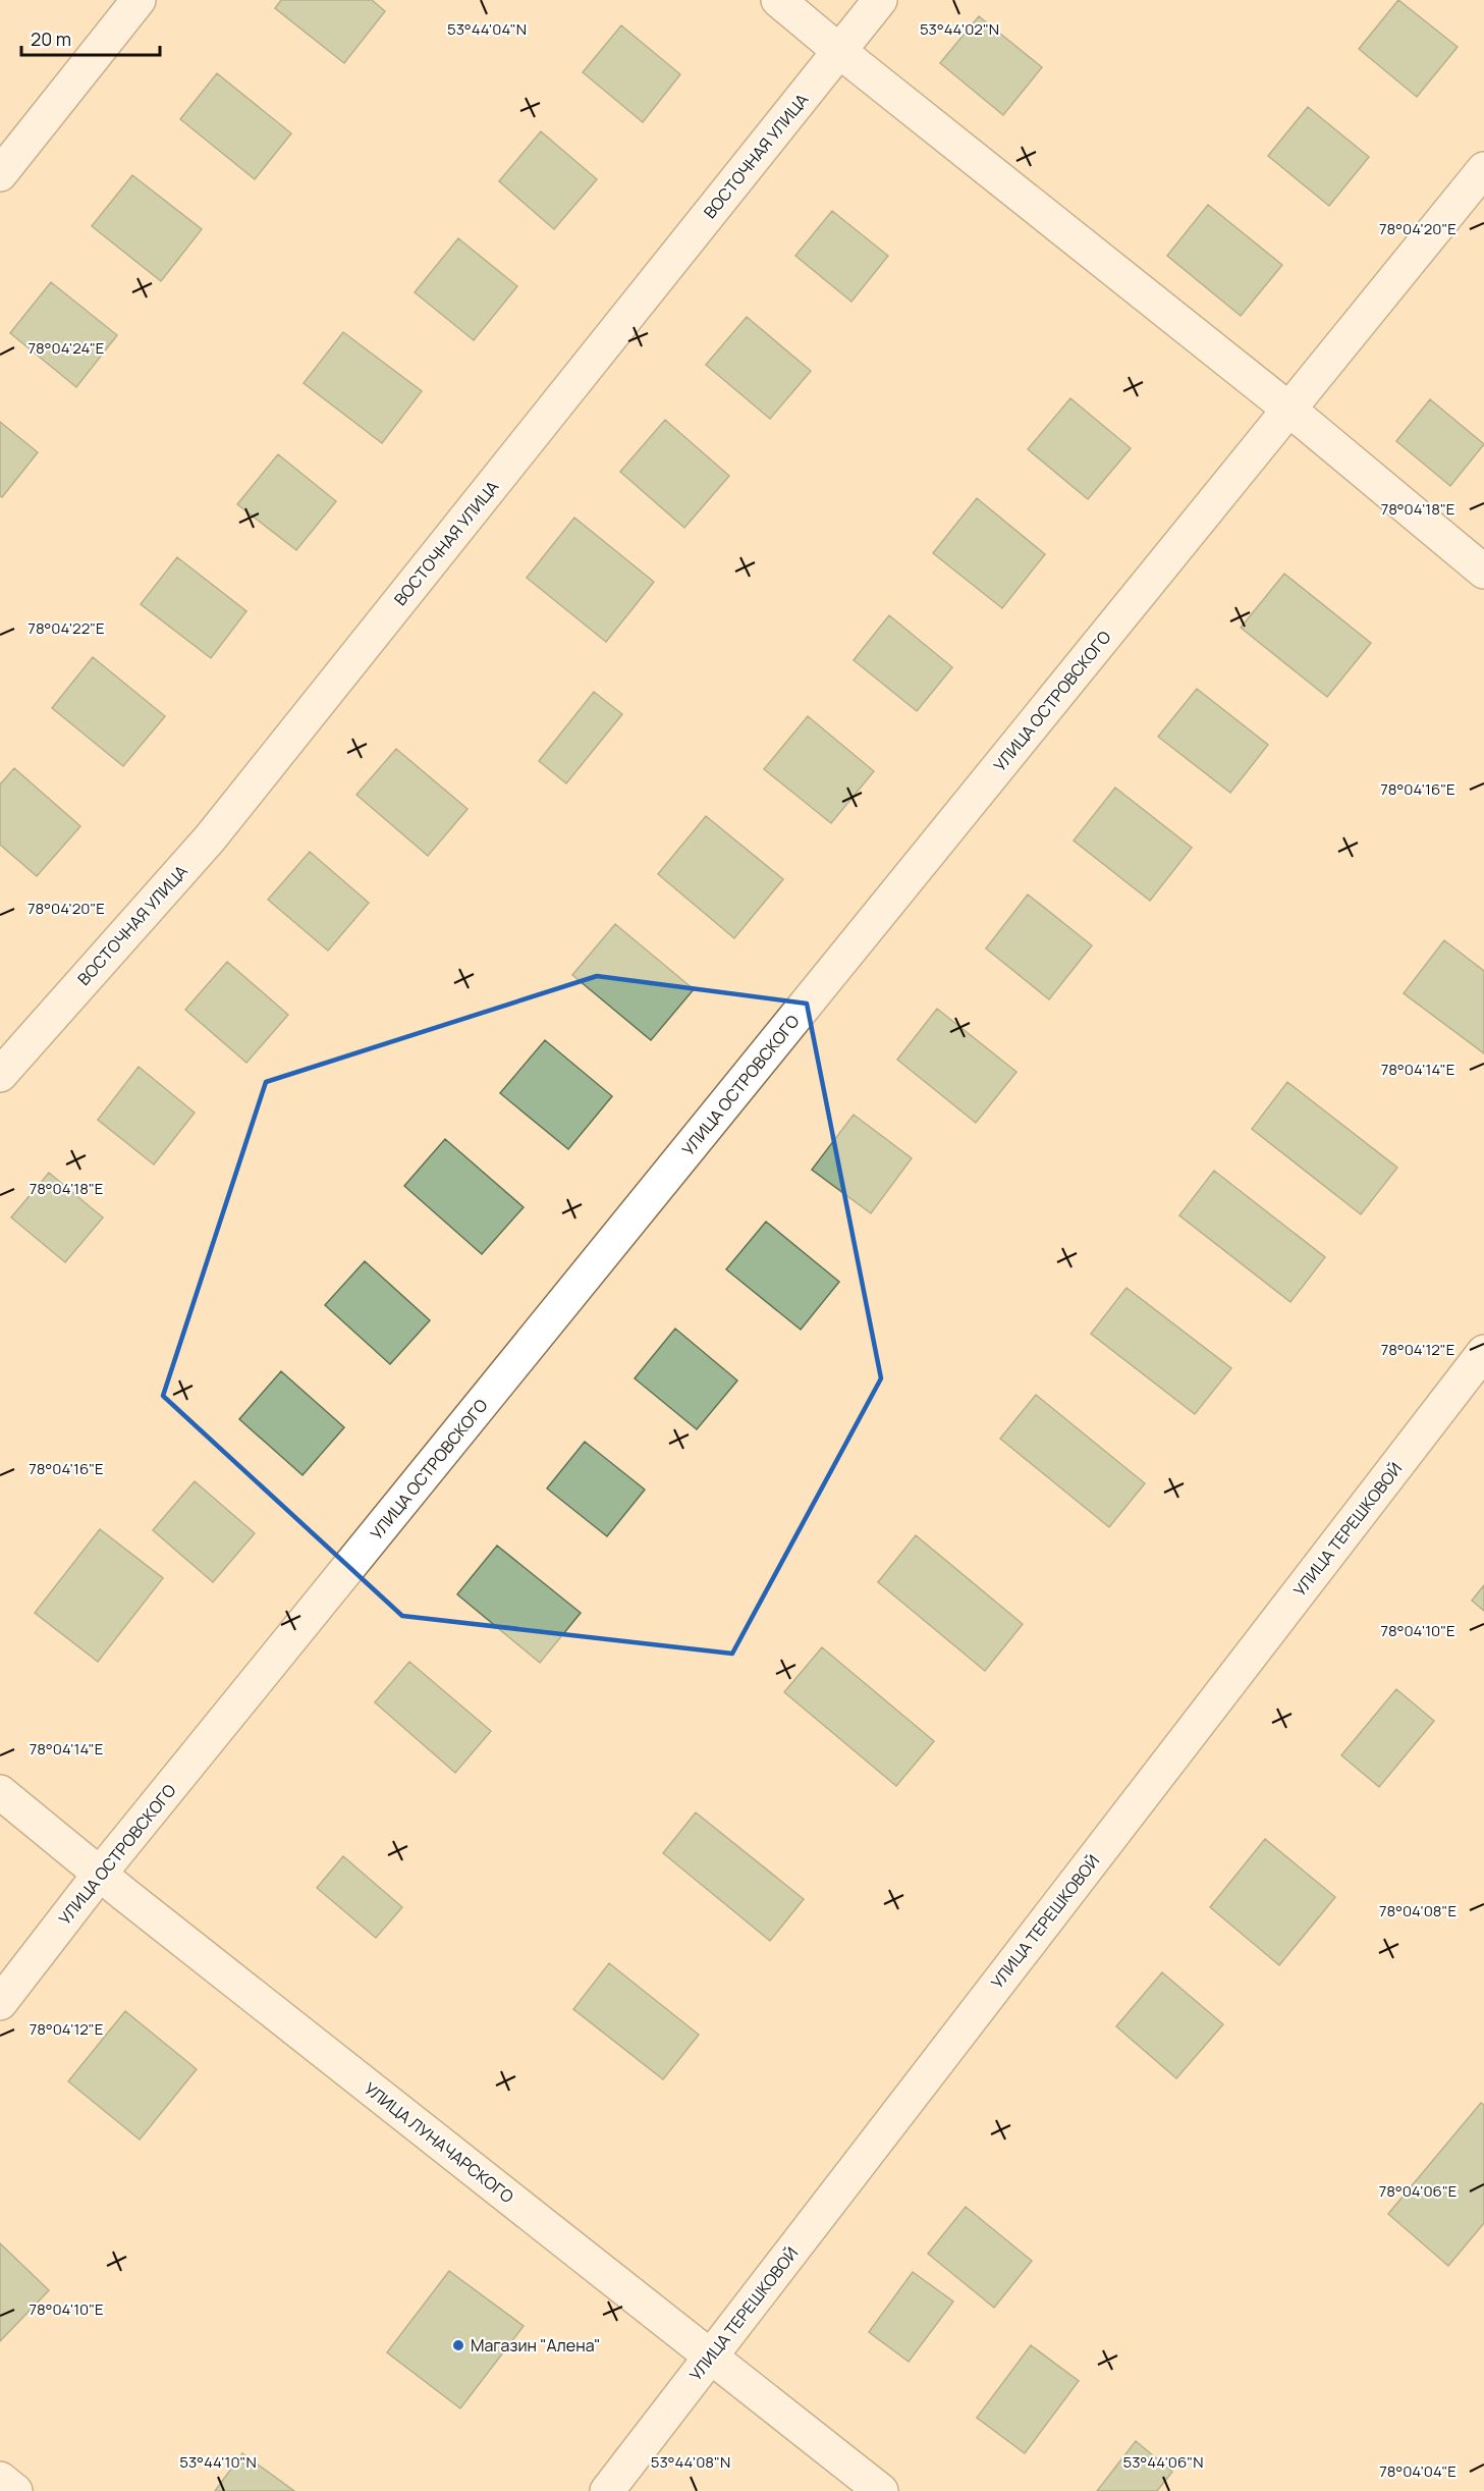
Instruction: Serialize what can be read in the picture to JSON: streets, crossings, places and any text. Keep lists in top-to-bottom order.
{
  "streets": {
    "street": [
      "ВОСТОЧНАЯ УЛИЦА",
      "УЛИЦА ОСТРОВСКОГО",
      "УЛИЦА ТЕРЕШКОВОЙ",
      "УЛИЦА ЛУНАЧАРСКОГО"
    ]
  },
  "crossings": [
    ["УЛИЦА ОСТРОВСКОГО", "УЛИЦА ЛУНАЧАРСКОГО"],
    ["УЛИЦА ТЕРЕШКОВОЙ", "УЛИЦА ЛУНАЧАРСКОГО"]
  ],
  "places": ["Магазин \"Алена\""],
  "scale_bar": "20 m",
  "coordinates": [
    "53°44'04\"N",
    "53°44'02\"N",
    "78°04'20\"E",
    "78°04'24\"E",
    "78°04'18\"E",
    "78°04'22\"E",
    "78°04'16\"E",
    "78°04'14\"E",
    "78°04'12\"E",
    "78°04'10\"E",
    "78°04'08\"E",
    "78°04'06\"E",
    "53°44'10\"N",
    "53°44'08\"N",
    "53°44'06\"N",
    "78°04'04\"E"
  ]
}
